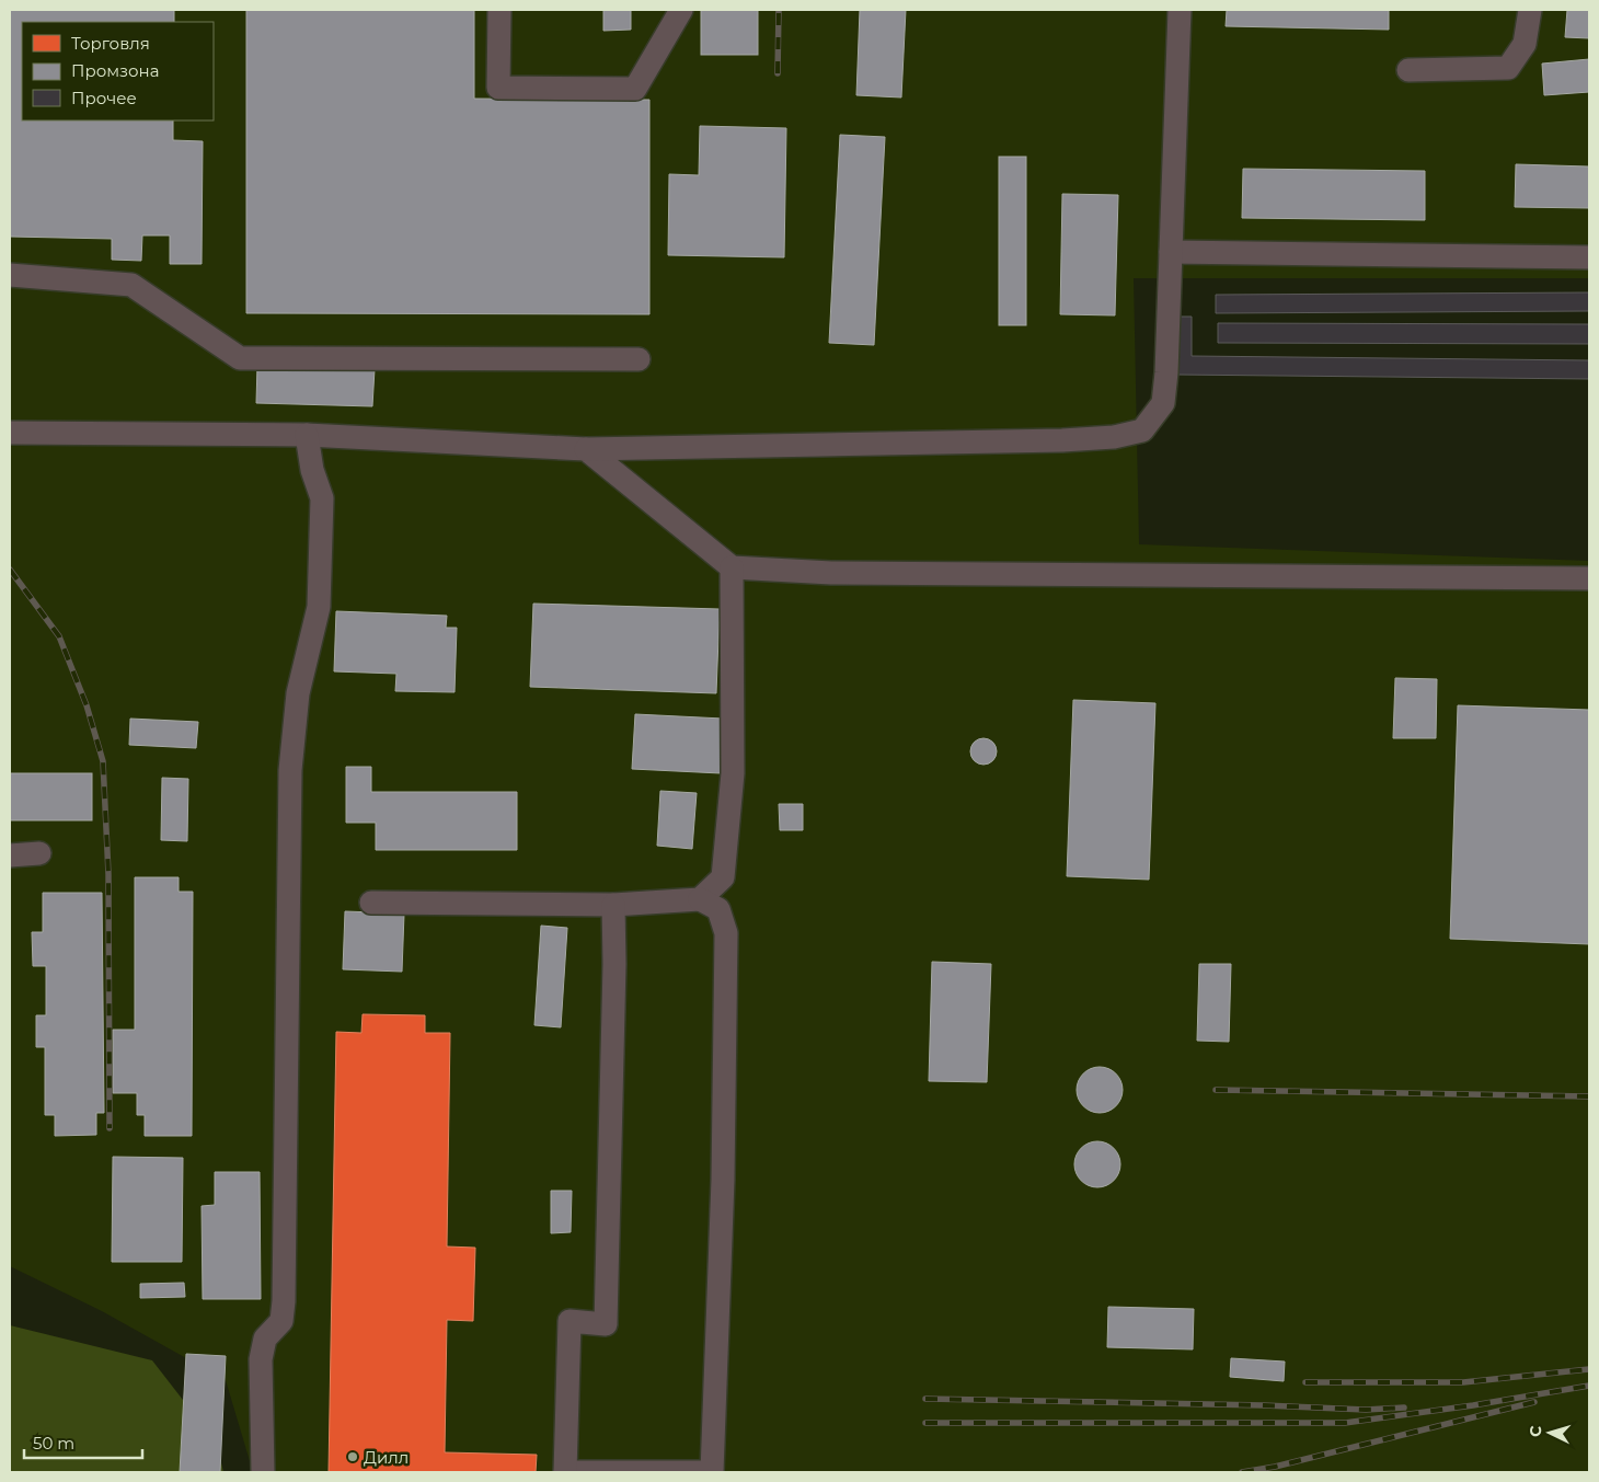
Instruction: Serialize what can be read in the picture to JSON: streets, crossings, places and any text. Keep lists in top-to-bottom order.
{
  "places": ["Дилл"],
  "legend": ["Торговля", "Промзона", "Прочее"],
  "scale_bar": "50 m",
  "north": "left"
}
